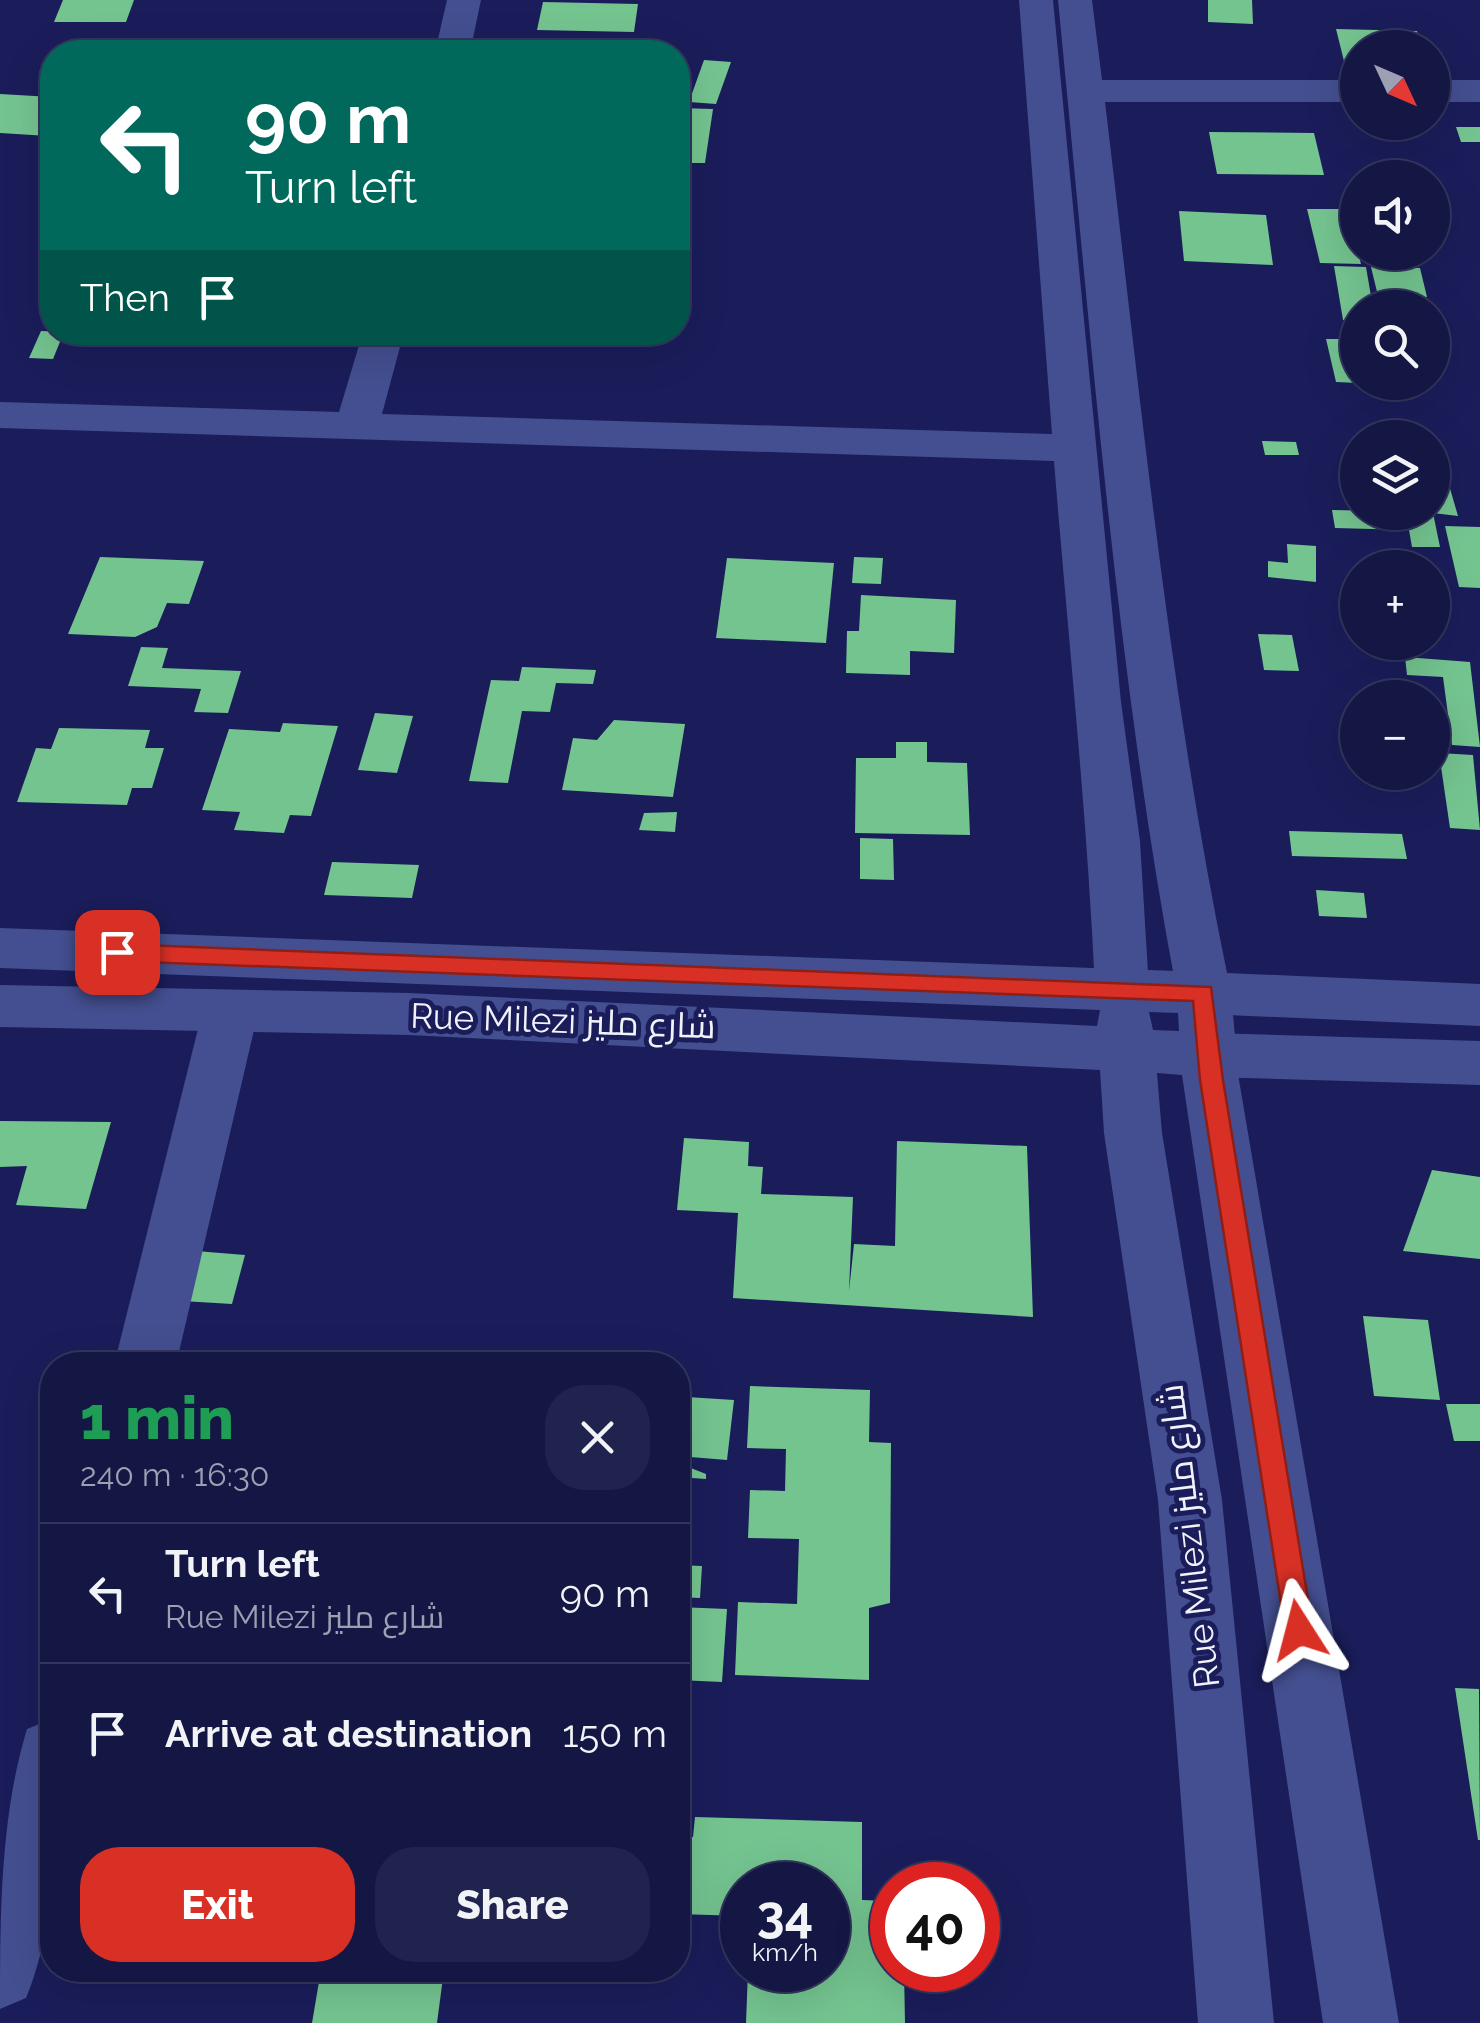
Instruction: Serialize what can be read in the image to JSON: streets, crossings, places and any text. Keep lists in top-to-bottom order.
{
  "streets": {
    "street": ["Rue Milezi شارع مليز"]
  },
  "north": "bottom right",
  "page": {
    "map_buttons": ["+", "−"],
    "turn": ["90 m", "Turn left"],
    "then": "Then",
    "heading": ["1 min", "240 m · 16:30"],
    "list": [
      {
        "name": "Turn left",
        "note": "Rue Milezi شارع مليز",
        "value": "90 m"
      },
      {
        "name": "Arrive at destination",
        "value": "150 m"
      }
    ],
    "buttons": ["Exit", "Share"],
    "speed": "34 km/h",
    "limit": "40"
  }
}
